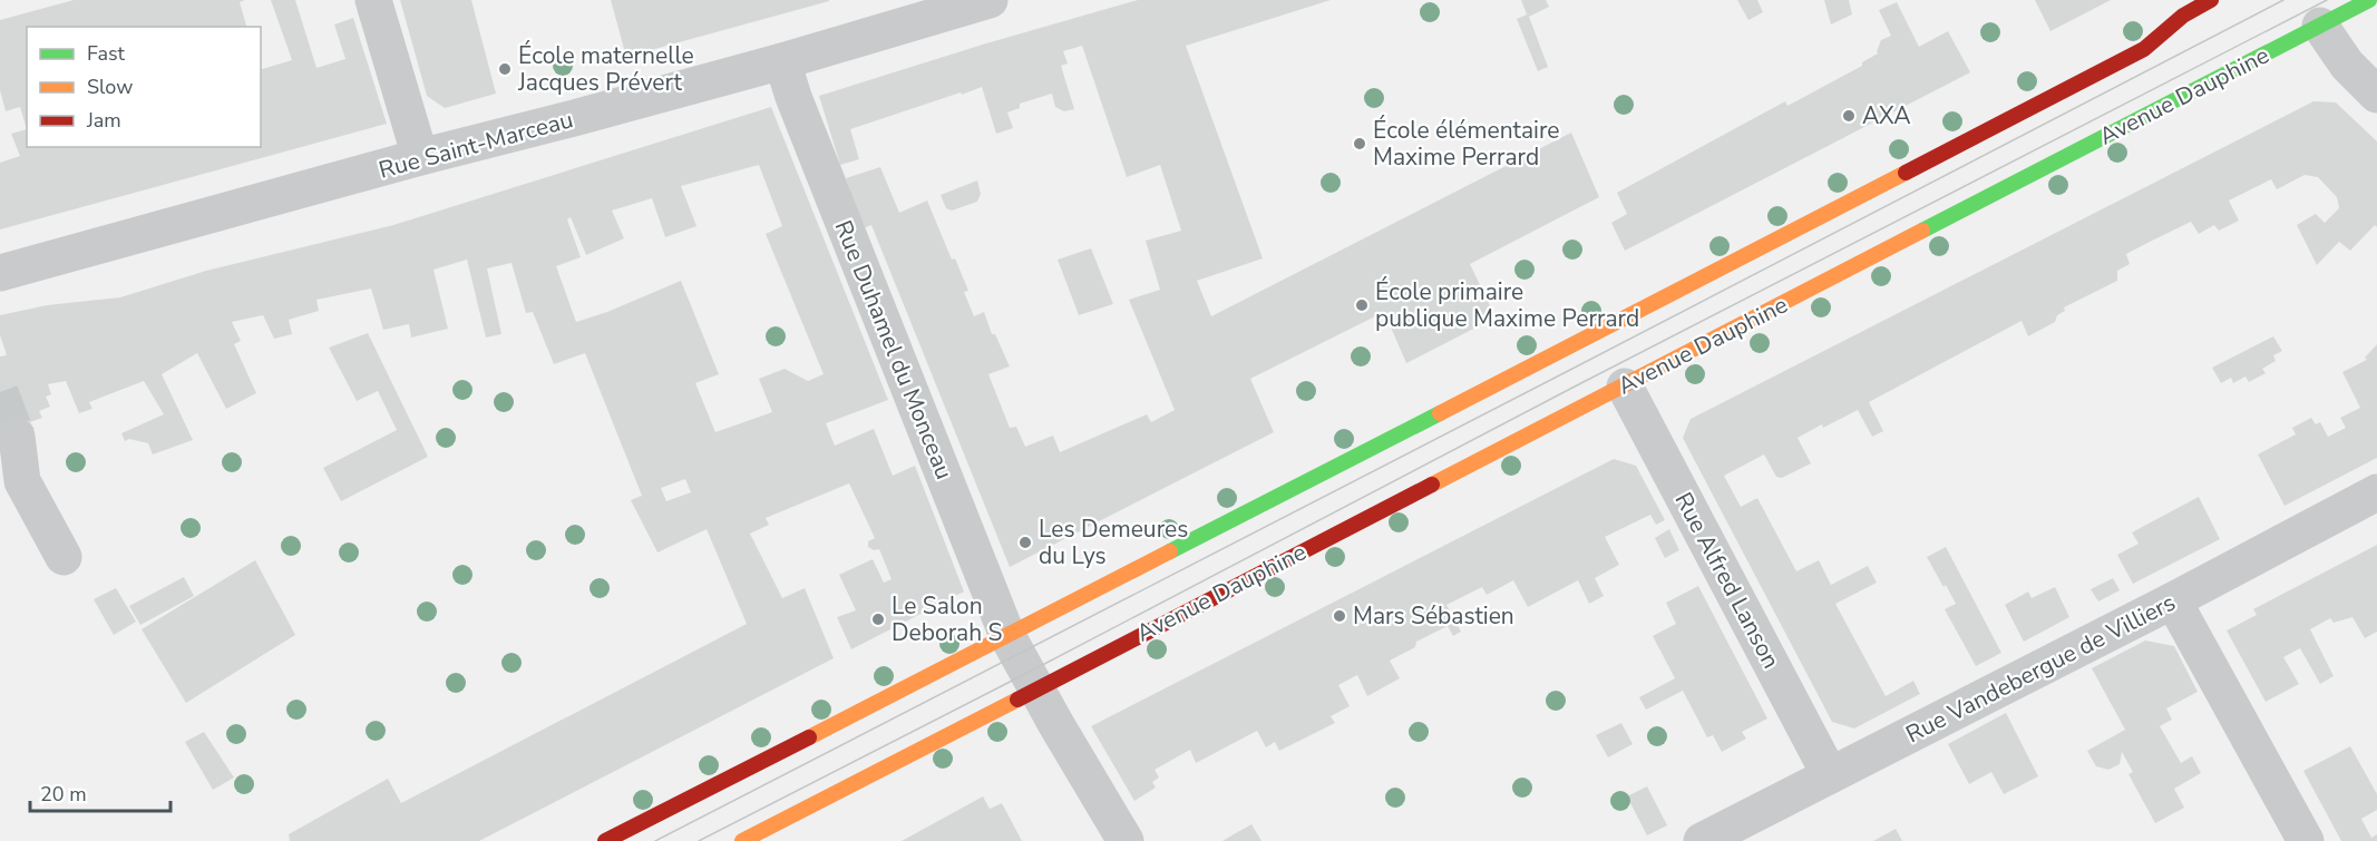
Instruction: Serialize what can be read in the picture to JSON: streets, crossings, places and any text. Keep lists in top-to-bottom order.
{
  "streets": {
    "main road": ["Avenue Dauphine"],
    "street": [
      "Rue Saint-Marceau",
      "Rue Duhamel du Monceau",
      "Rue Alfred Lanson",
      "Rue Vandebergue de Villiers"
    ]
  },
  "crossings": [
    ["Avenue Dauphine", "Rue Alfred Lanson"],
    ["Rue Saint-Marceau", "Rue Duhamel du Monceau"],
    ["Rue Alfred Lanson", "Rue Vandebergue de Villiers"]
  ],
  "places": [
    "École maternelle Jacques Prévert",
    "AXA",
    "École élémentaire Maxime Perrard",
    "École primaire publique Maxime Perrard",
    "Les Demeures du Lys",
    "Mars Sébastien",
    "Le Salon Deborah S"
  ],
  "legend": ["Fast", "Slow", "Jam"],
  "scale_bar": "20 m"
}
